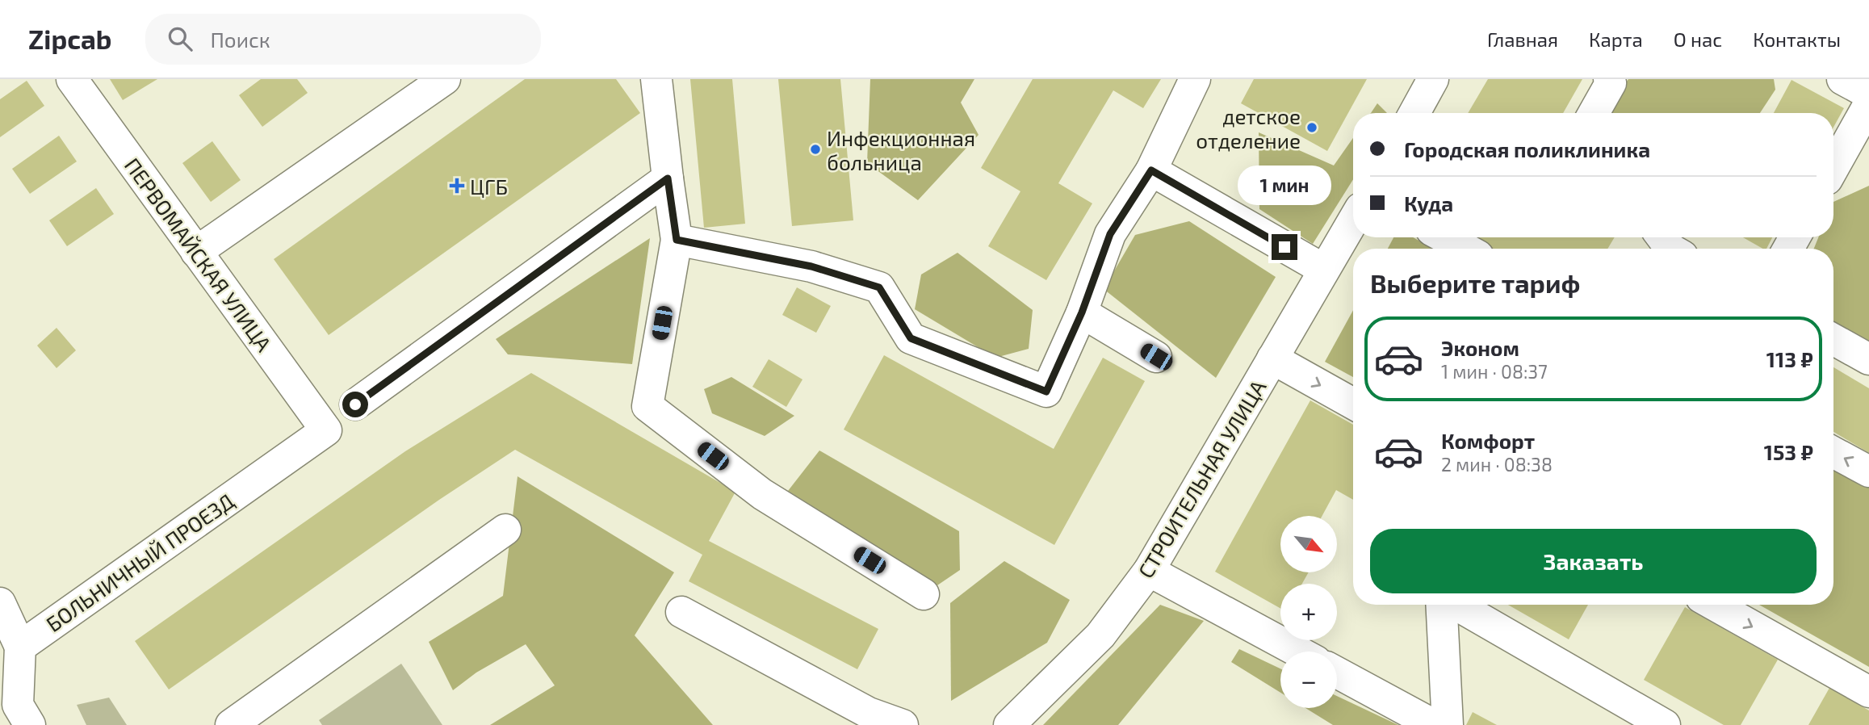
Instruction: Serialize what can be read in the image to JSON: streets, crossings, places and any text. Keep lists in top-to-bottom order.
{
  "streets": {
    "street": ["ПЕРВОМАЙСКАЯ УЛИЦА", "СТРОИТЕЛЬНАЯ УЛИЦА", "БОЛЬНИЧНЫЙ ПРОЕЗД"]
  },
  "crossings": [
    ["ПЕРВОМАЙСКАЯ УЛИЦА", "БОЛЬНИЧНЫЙ ПРОЕЗД"]
  ],
  "places": {
    "other": ["детское отделение", "Инфекционная больница"],
    "health": ["ЦГБ"]
  },
  "north": "bottom right",
  "page": {
    "header": "Zipcab",
    "search": "Поиск",
    "nav": [
      "Главная",
      "Карта",
      "О нас",
      "Контакты"
    ],
    "banner": ["Городская поликлиника", "Куда"],
    "bubble": "1 мин",
    "heading": "Выберите тариф",
    "list": [
      {
        "name": "Эконом",
        "note": "1 мин · 08:37",
        "value": "113 ₽"
      },
      {
        "name": "Комфорт",
        "note": "2 мин · 08:38",
        "value": "153 ₽"
      }
    ],
    "map_buttons": ["+", "−"],
    "buttons": "Заказать"
  }
}
